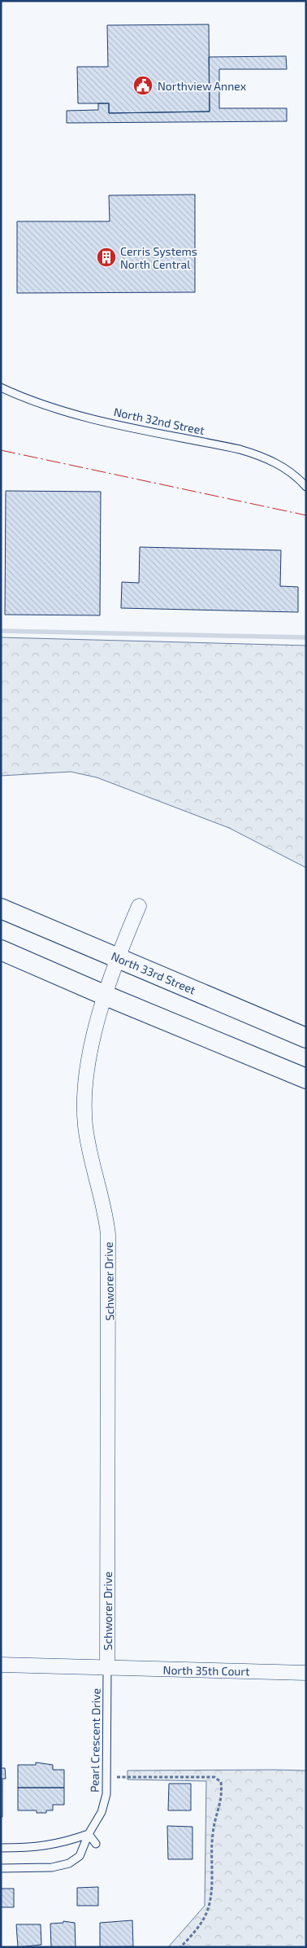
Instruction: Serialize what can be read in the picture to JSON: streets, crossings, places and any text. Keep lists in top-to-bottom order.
{
  "streets": {
    "main road": ["North 33rd Street"],
    "street": ["Schworer Drive", "North 35th Court"],
    "lane": ["North 32nd Street", "Pearl Crescent Drive"]
  },
  "crossings": [
    ["North 33rd Street", "Schworer Drive"],
    ["Schworer Drive", "North 35th Court"],
    ["Schworer Drive", "Pearl Crescent Drive"],
    ["North 35th Court", "Pearl Crescent Drive"]
  ],
  "places": {
    "public building": ["Northview Annex"],
    "building": ["Cerris Systems North Central"]
  }
}
